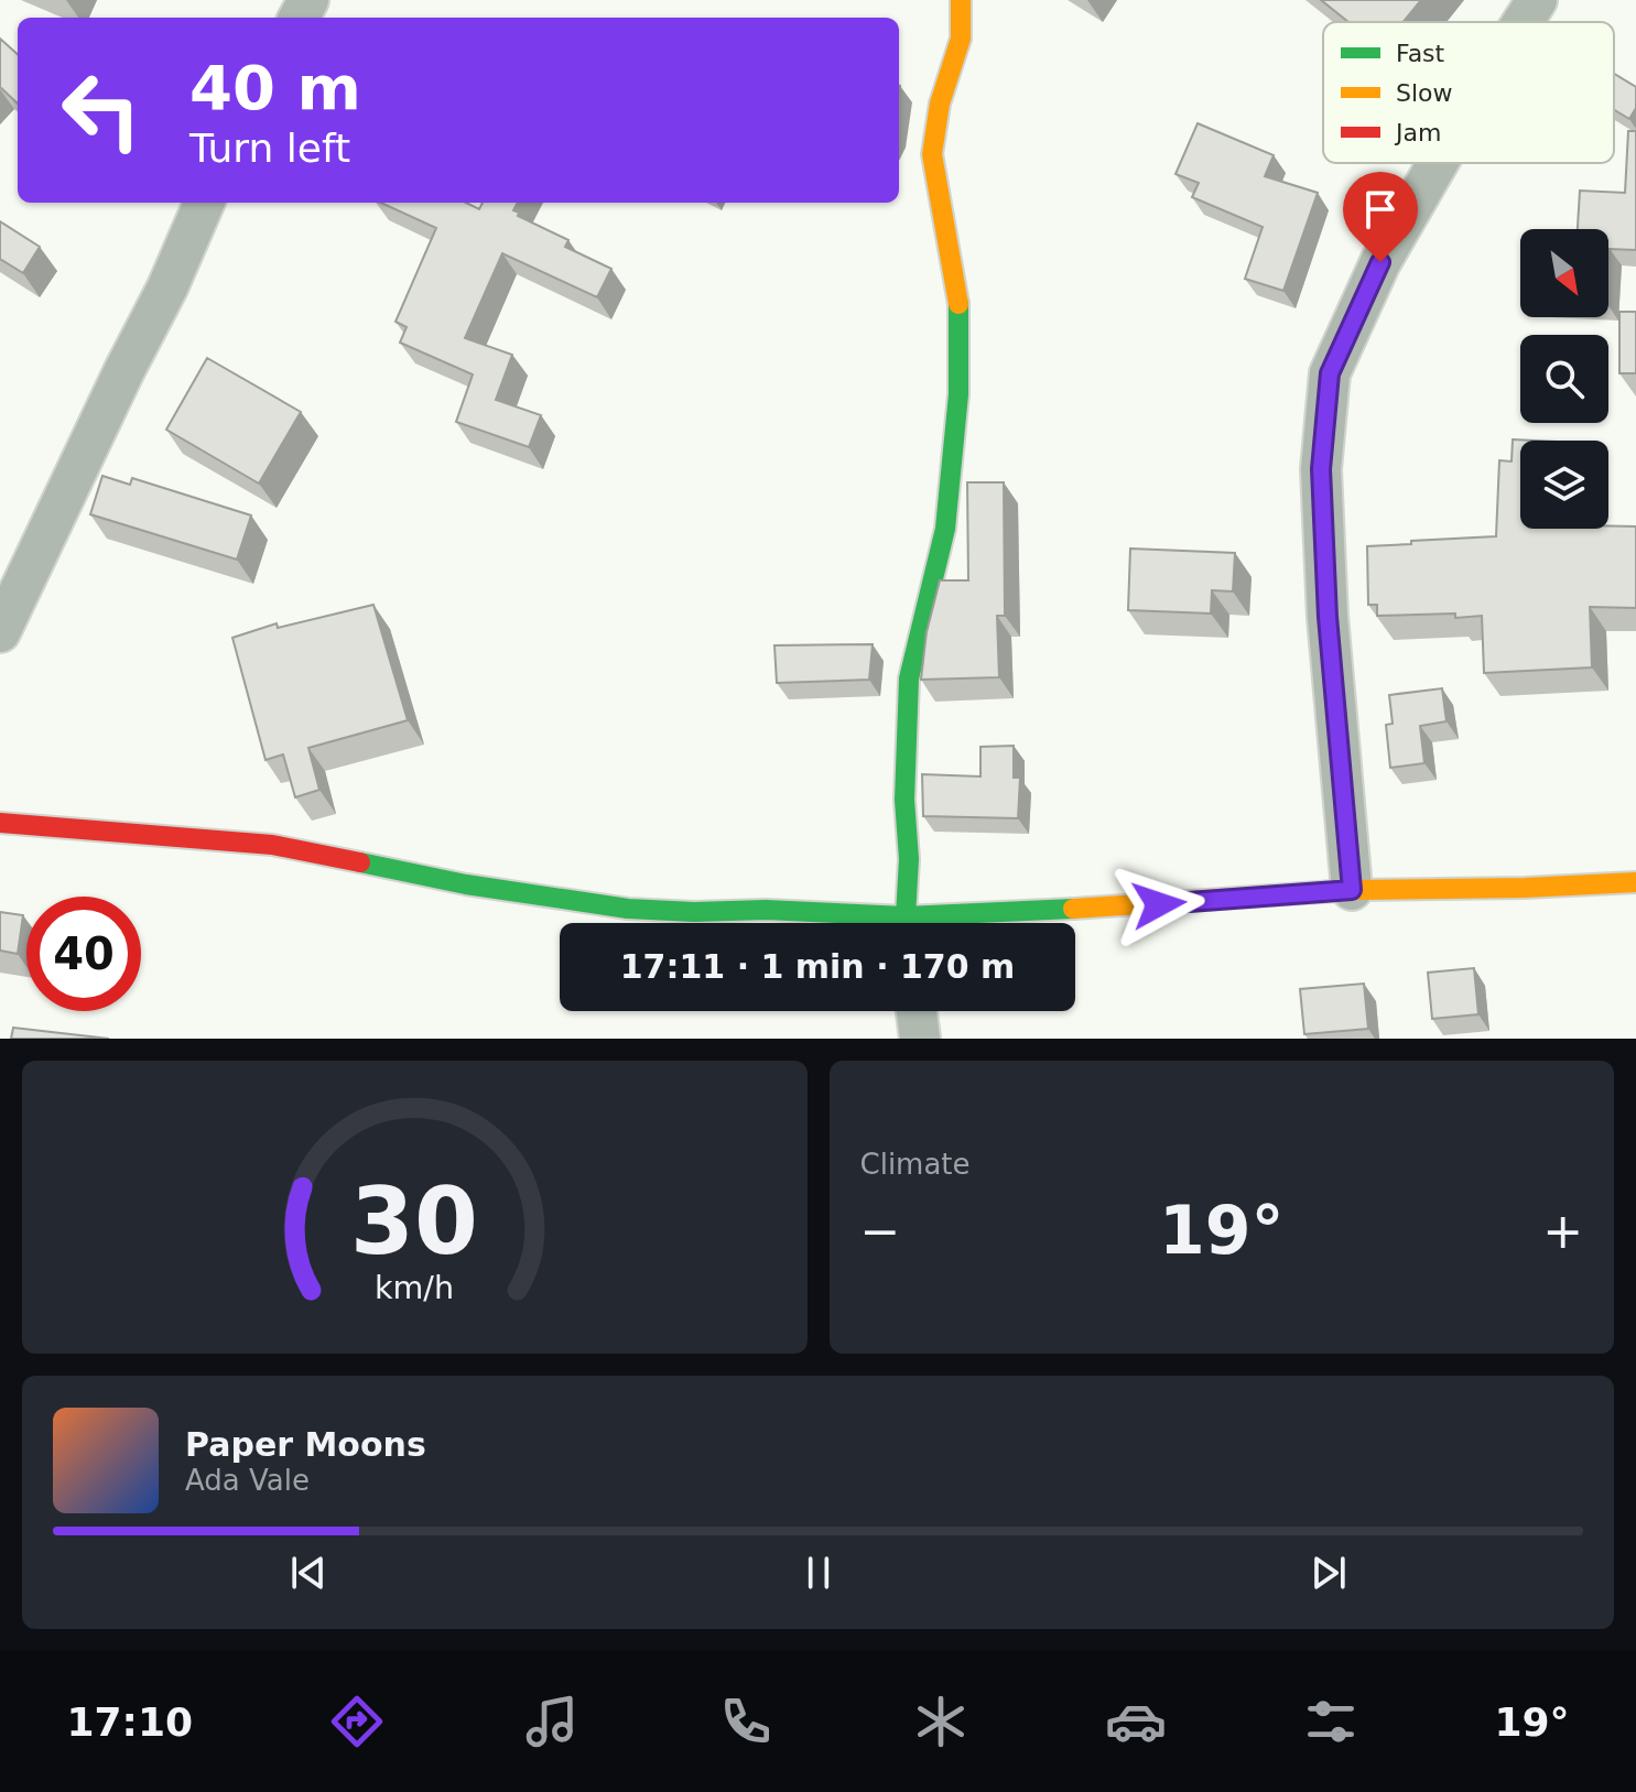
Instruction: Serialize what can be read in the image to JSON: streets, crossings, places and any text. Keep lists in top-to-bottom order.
{
  "legend": ["Fast", "Slow", "Jam"],
  "north": "bottom right",
  "page": {
    "turn": ["40 m", "Turn left"],
    "limit": "40",
    "trip": "17:11 · 1 min · 170 m",
    "tile": "Climate",
    "heat": ["−", "19°", "+"],
    "song": ["Paper Moons", "Ada Vale"],
    "tabs": ["17:10", "19°"],
    "gauge": ["30", "km/h"]
  }
}
